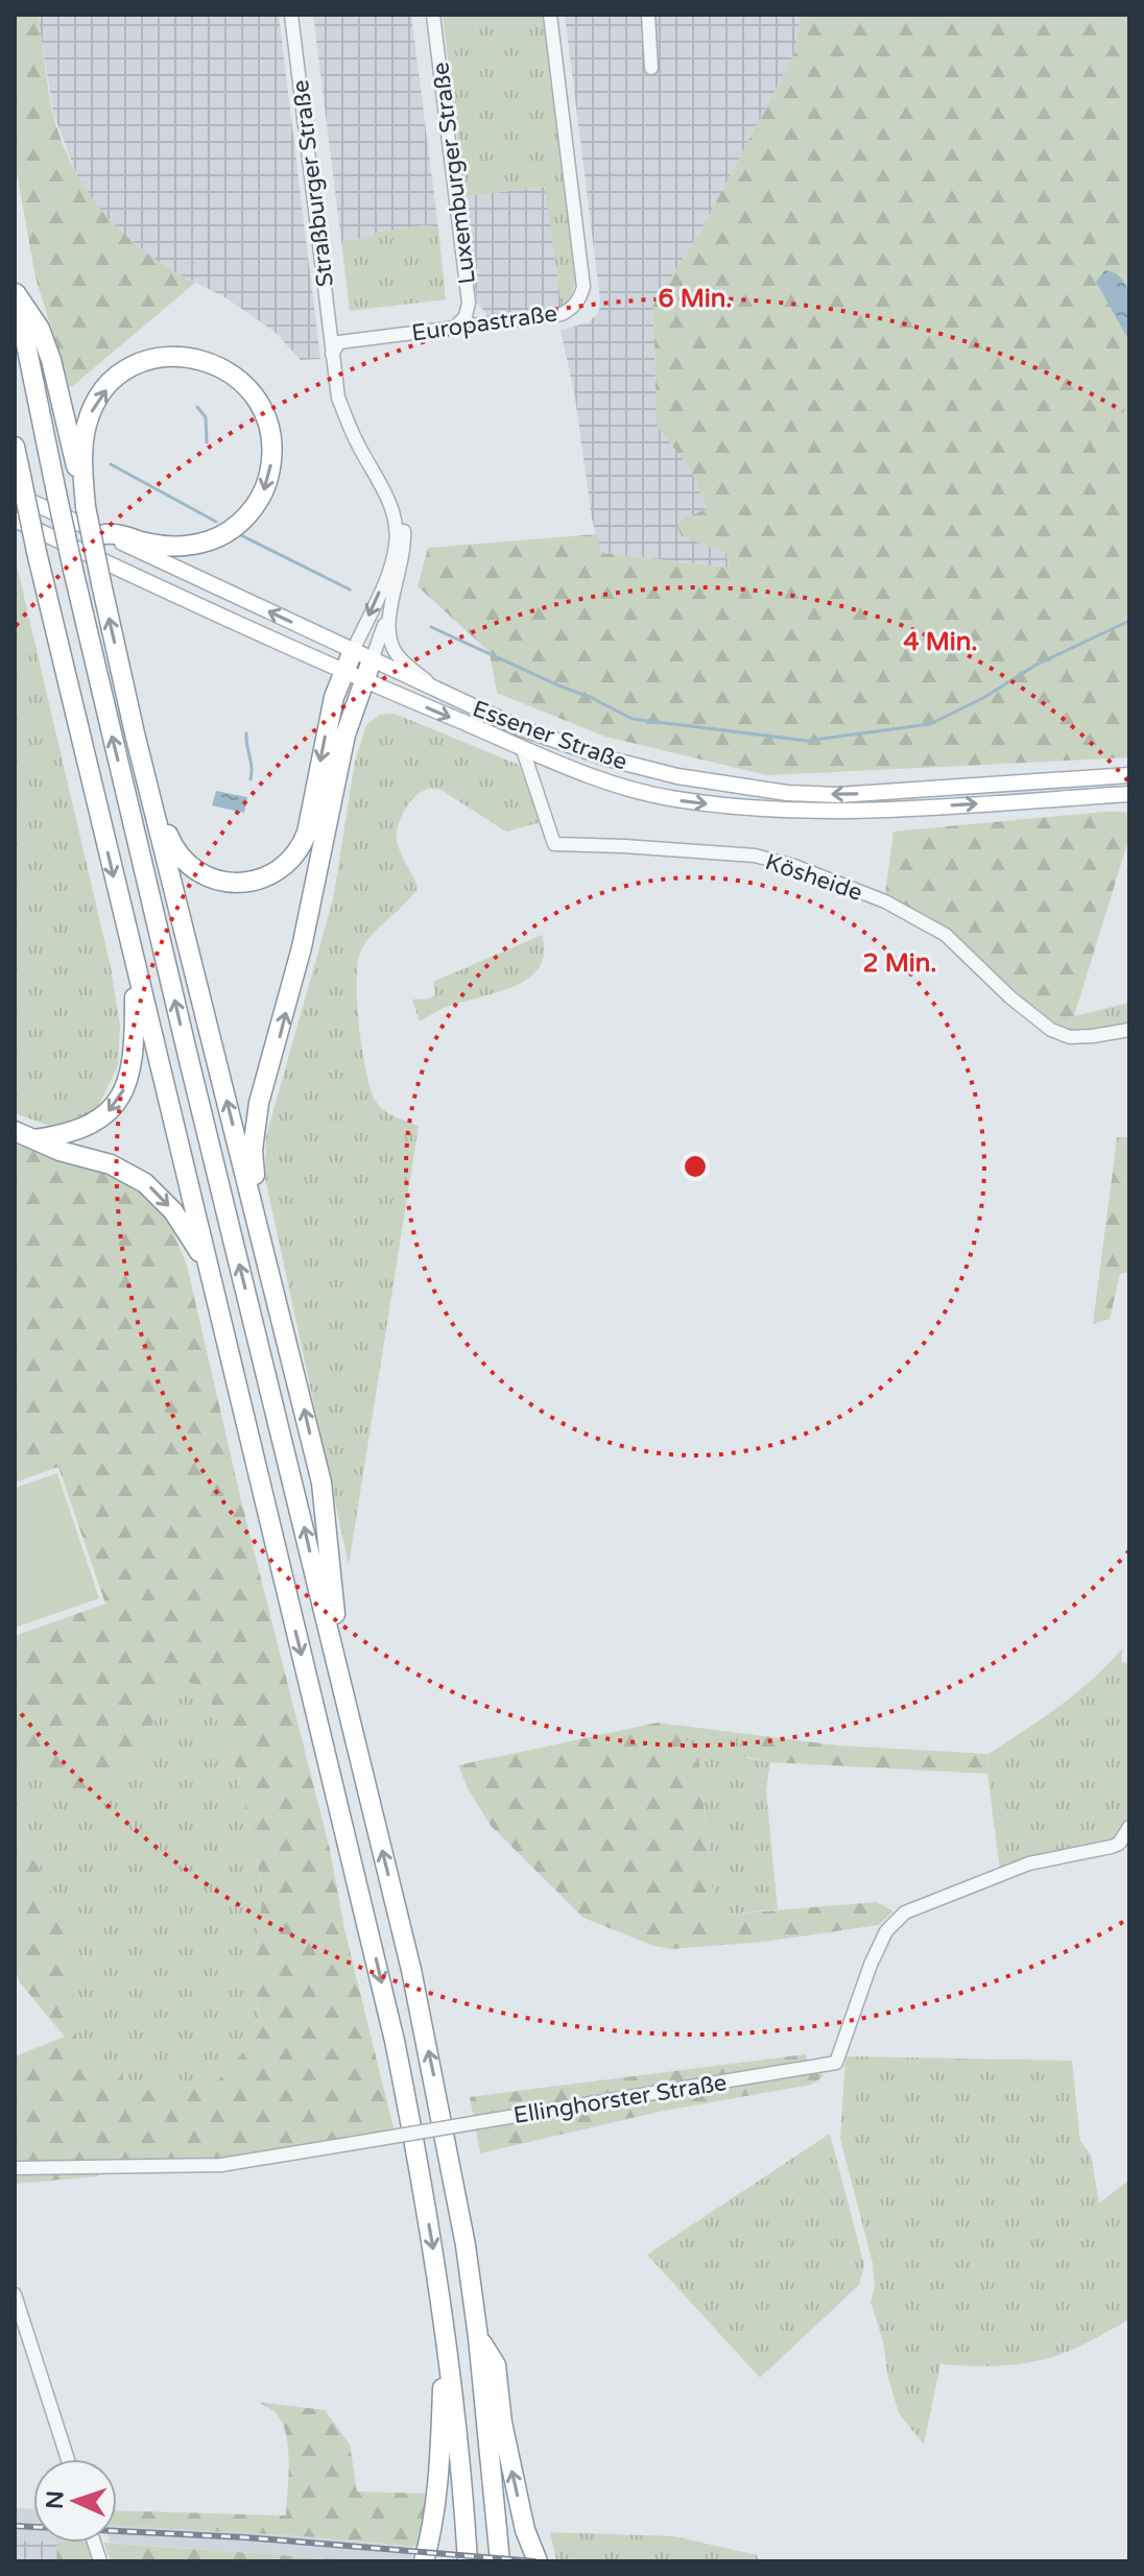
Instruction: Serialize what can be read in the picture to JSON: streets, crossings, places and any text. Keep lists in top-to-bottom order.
{
  "streets": {
    "main road": ["Essener Straße"],
    "street": [
      "Luxemburger Straße",
      "Straßburger Straße",
      "Europastraße",
      "Kösheide",
      "Ellinghorster Straße"
    ]
  },
  "crossings": [
    ["Luxemburger Straße", "Europastraße"],
    ["Straßburger Straße", "Europastraße"],
    ["Essener Straße", "Kösheide"]
  ],
  "north": "left",
  "rings": ["6 Min.", "4 Min.", "2 Min."]
}
